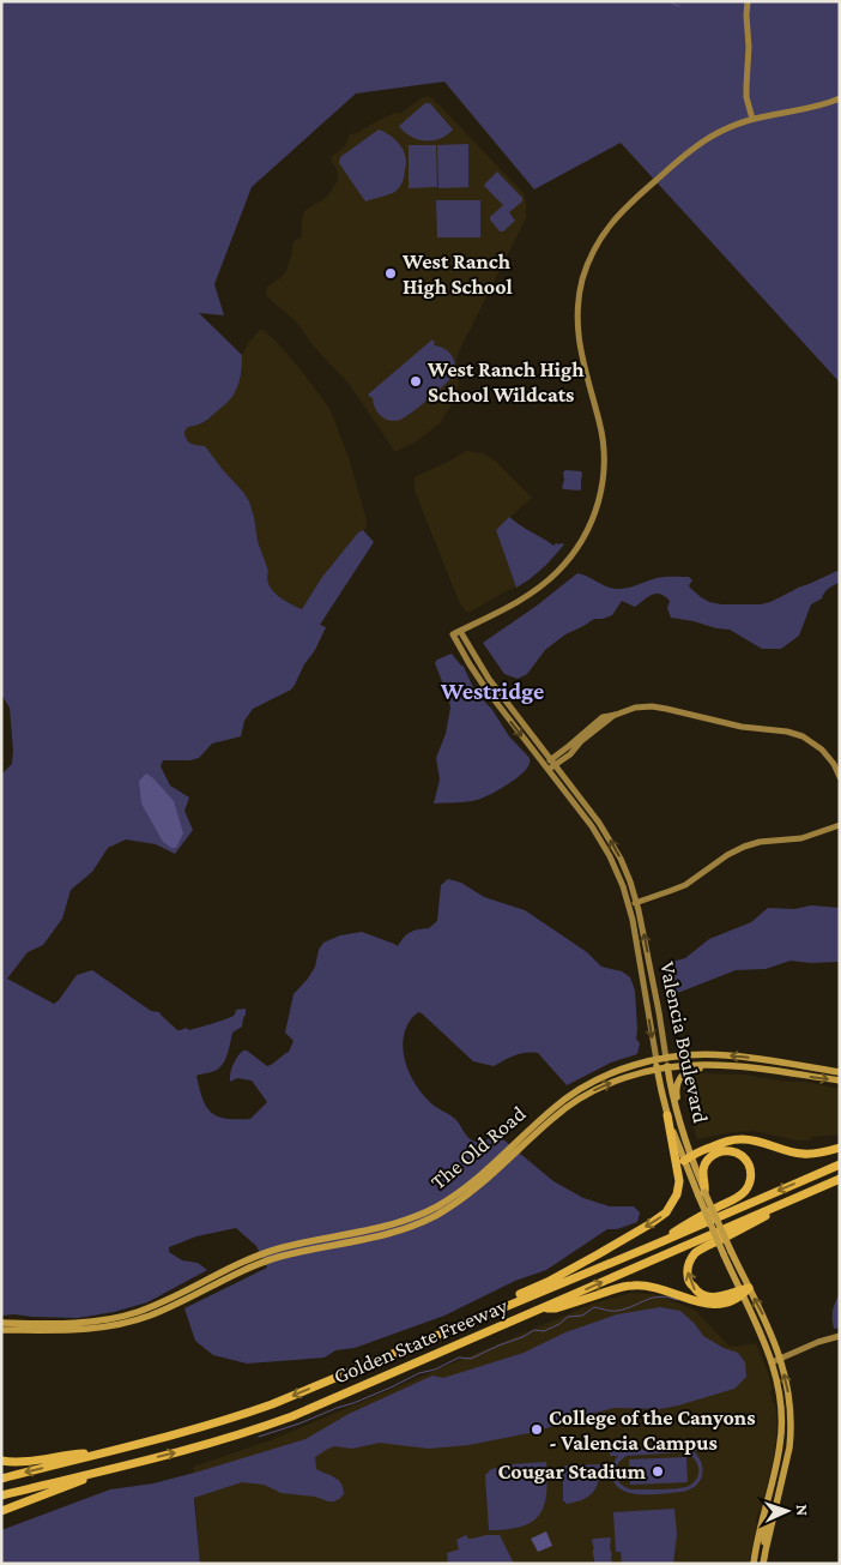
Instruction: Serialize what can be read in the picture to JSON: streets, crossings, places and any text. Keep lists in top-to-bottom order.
{
  "streets": {
    "highway": ["Golden State Freeway"],
    "main road": ["Valencia Boulevard", "The Old Road"]
  },
  "crossings": [
    ["Valencia Boulevard", "The Old Road"]
  ],
  "districts": ["Westridge"],
  "places": [
    "West Ranch High School",
    "West Ranch High School Wildcats",
    "College of the Canyons - Valencia Campus",
    "Cougar Stadium"
  ],
  "north": "right"
}
